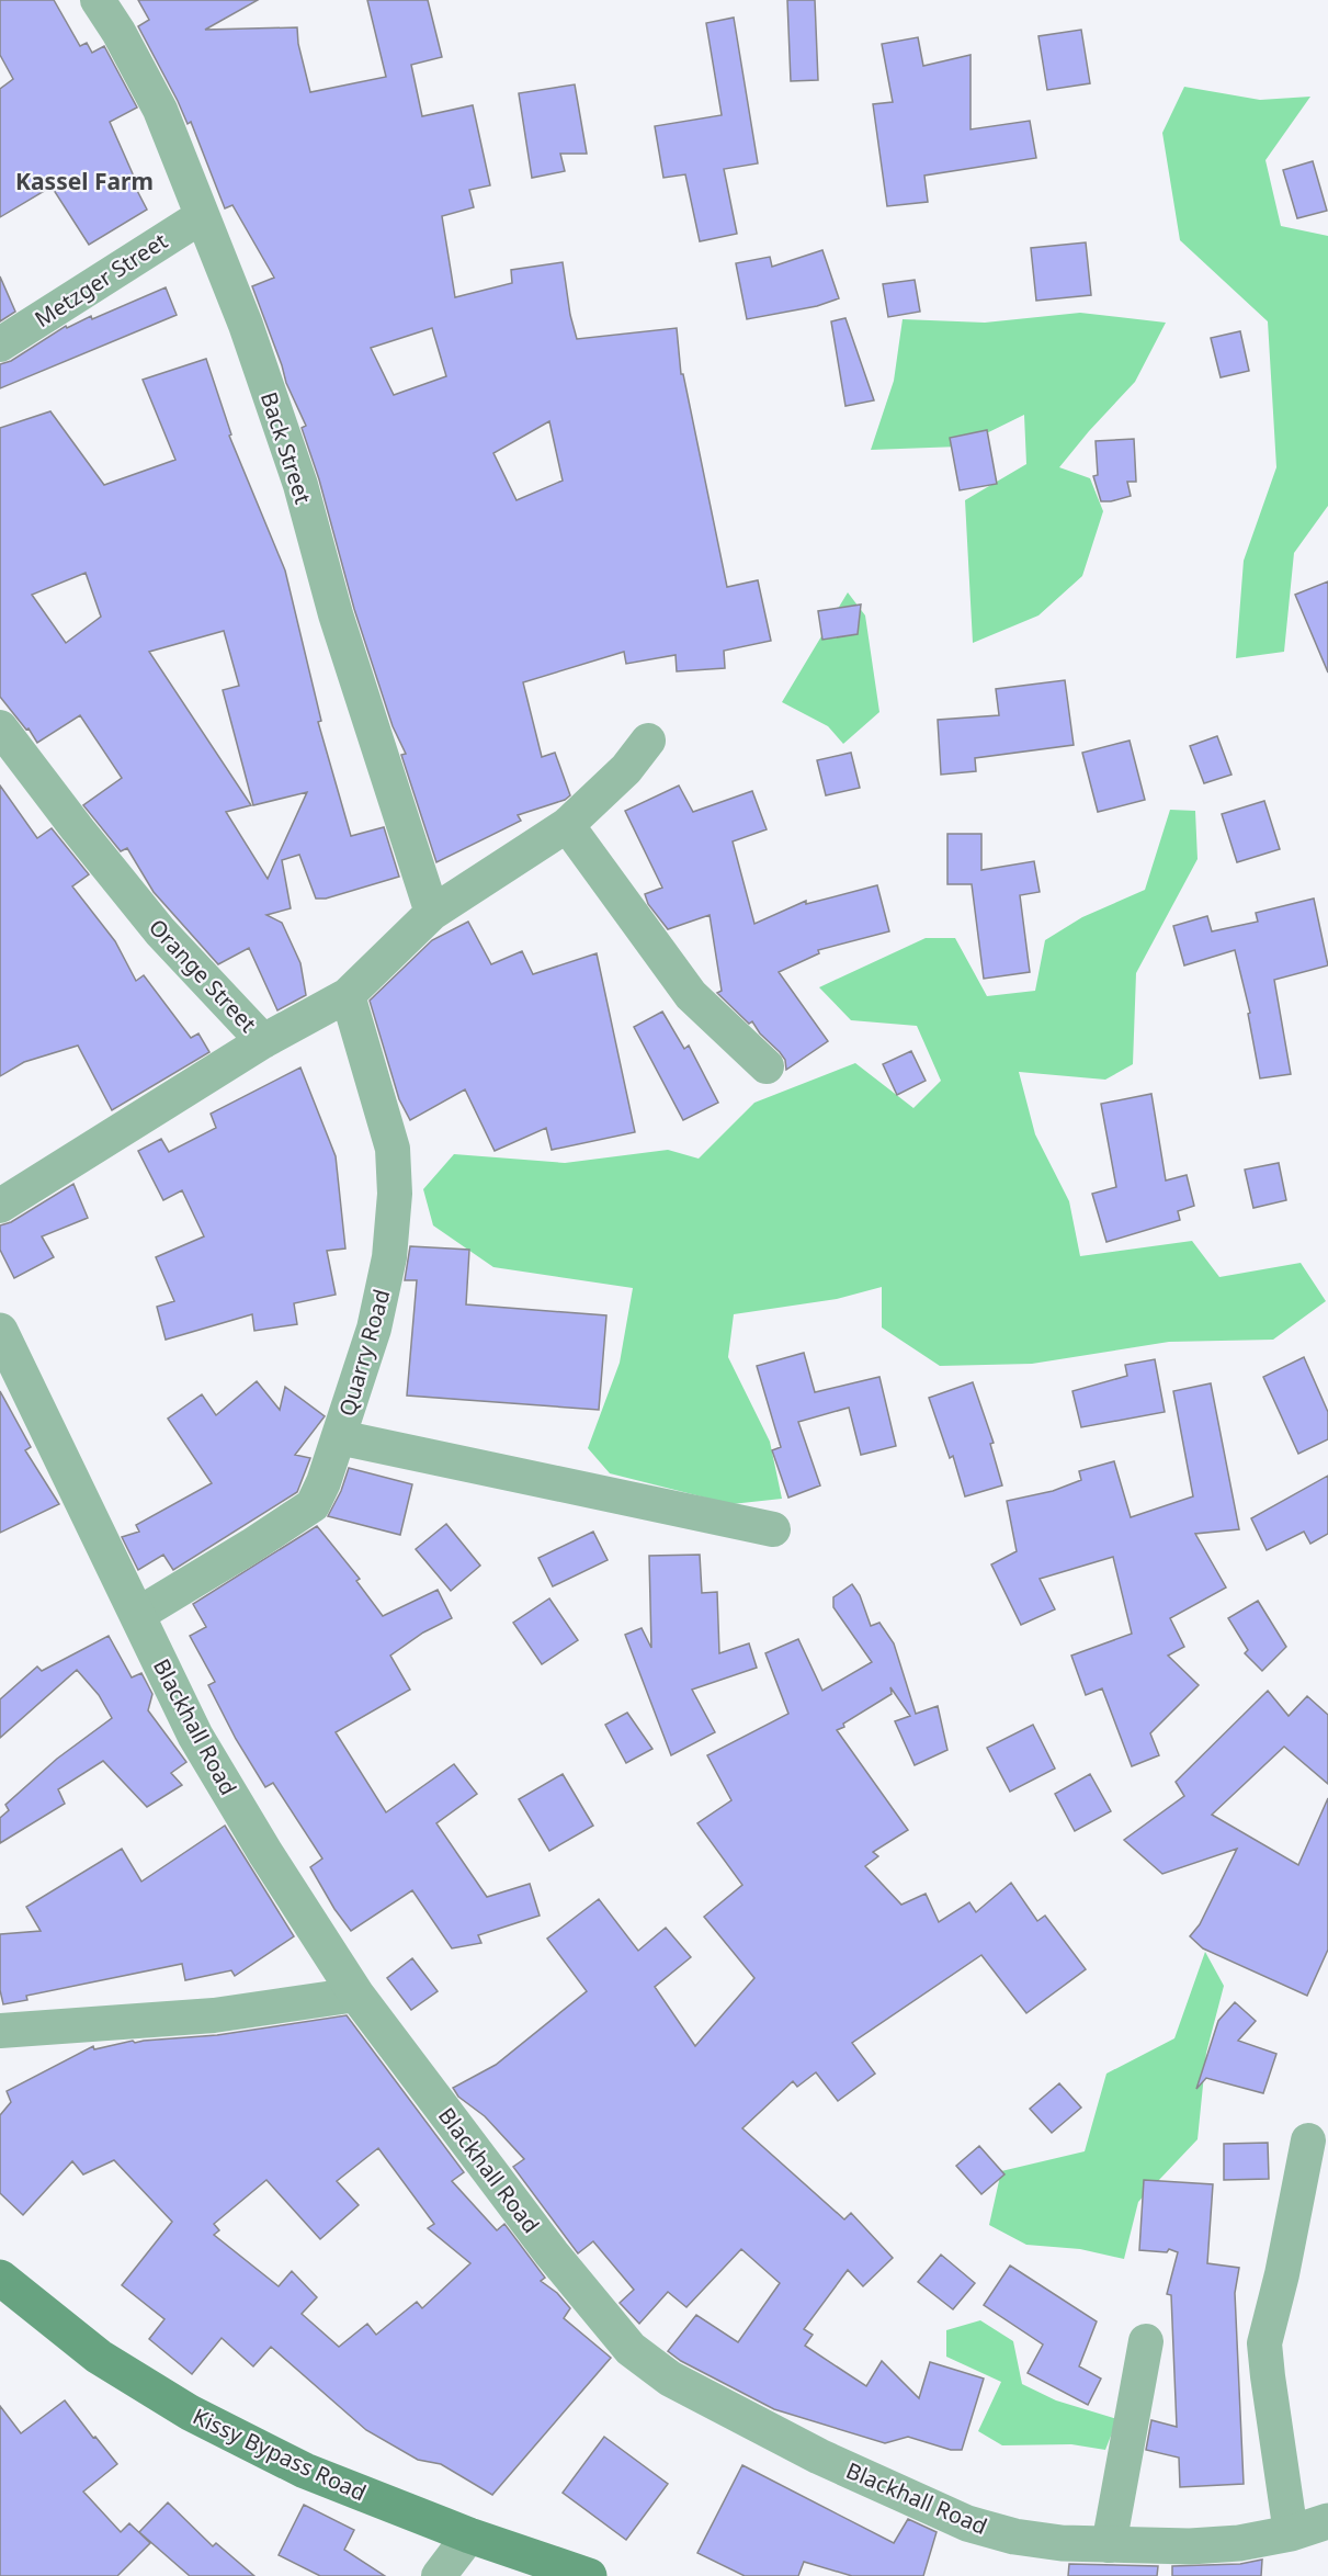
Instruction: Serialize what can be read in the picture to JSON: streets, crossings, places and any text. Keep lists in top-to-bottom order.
{
  "streets": {
    "main road": ["Kissy Bypass Road"],
    "street": [
      "Metzger Street",
      "Back Street",
      "Orange Street",
      "Quarry Road",
      "Blackhall Road"
    ]
  },
  "crossings": [
    ["Metzger Street", "Back Street"],
    ["Quarry Road", "Blackhall Road"]
  ],
  "districts": ["Kassel Farm"]
}
